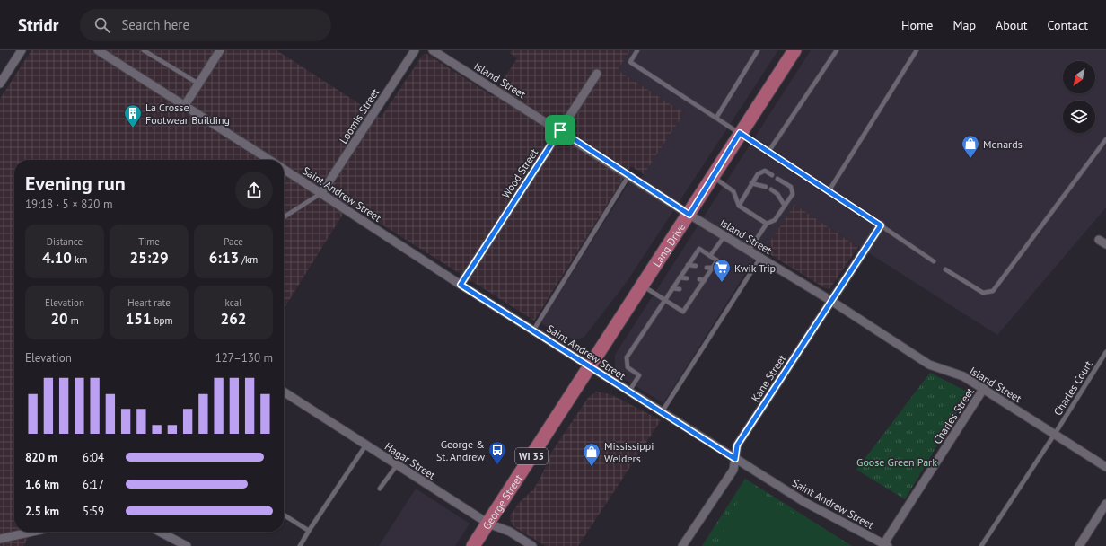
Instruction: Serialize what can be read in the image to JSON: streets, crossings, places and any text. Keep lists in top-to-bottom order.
{
  "streets": {
    "main road": ["Lang Drive", "WI 35", "George Street"],
    "street": [
      "Island Street",
      "Loomis Street",
      "Wood Street",
      "Saint Andrew Street",
      "Kane Street",
      "Charles Street",
      "Hagar Street"
    ],
    "lane": ["Charles Court"]
  },
  "crossings": [
    ["Island Street", "Wood Street"],
    ["Island Street", "Lang Drive"],
    ["Island Street", "Kane Street"],
    ["Island Street", "Charles Court"],
    ["Island Street", "Charles Street"],
    ["Loomis Street", "Saint Andrew Street"],
    ["Wood Street", "Saint Andrew Street"],
    ["Saint Andrew Street", "Lang Drive"],
    ["Saint Andrew Street", "Kane Street"],
    ["Saint Andrew Street", "Charles Street"],
    ["Saint Andrew Street", "George Street"],
    ["Lang Drive", "George Street"],
    ["Hagar Street", "George Street"]
  ],
  "parks": ["Goose Green Park"],
  "places": {
    "building": ["La Crosse Footwear Building"],
    "shop": ["Menards", "Mississippi Welders"],
    "supermarket": ["Kwik Trip"],
    "bus stop": ["George & St. Andrew"]
  },
  "north": "bottom left",
  "page": {
    "header": "Stridr",
    "search": "Search here",
    "nav": [
      "Home",
      "Map",
      "About",
      "Contact"
    ],
    "heading": ["Evening run", "19:18 · 5 × 820 m"],
    "stats": [
      ["Distance", "4.10 km"],
      ["Time", "25:29"],
      ["Pace", "6:13 /km"],
      ["Elevation", "20 m"],
      ["Heart rate", "151 bpm"],
      ["kcal", "262"]
    ],
    "chart": ["Elevation", "127–130 m"],
    "list": [
      {
        "name": "820 m",
        "note": "6:04"
      },
      {
        "name": "1.6 km",
        "note": "6:17"
      },
      {
        "name": "2.5 km",
        "note": "5:59"
      }
    ]
  }
}
